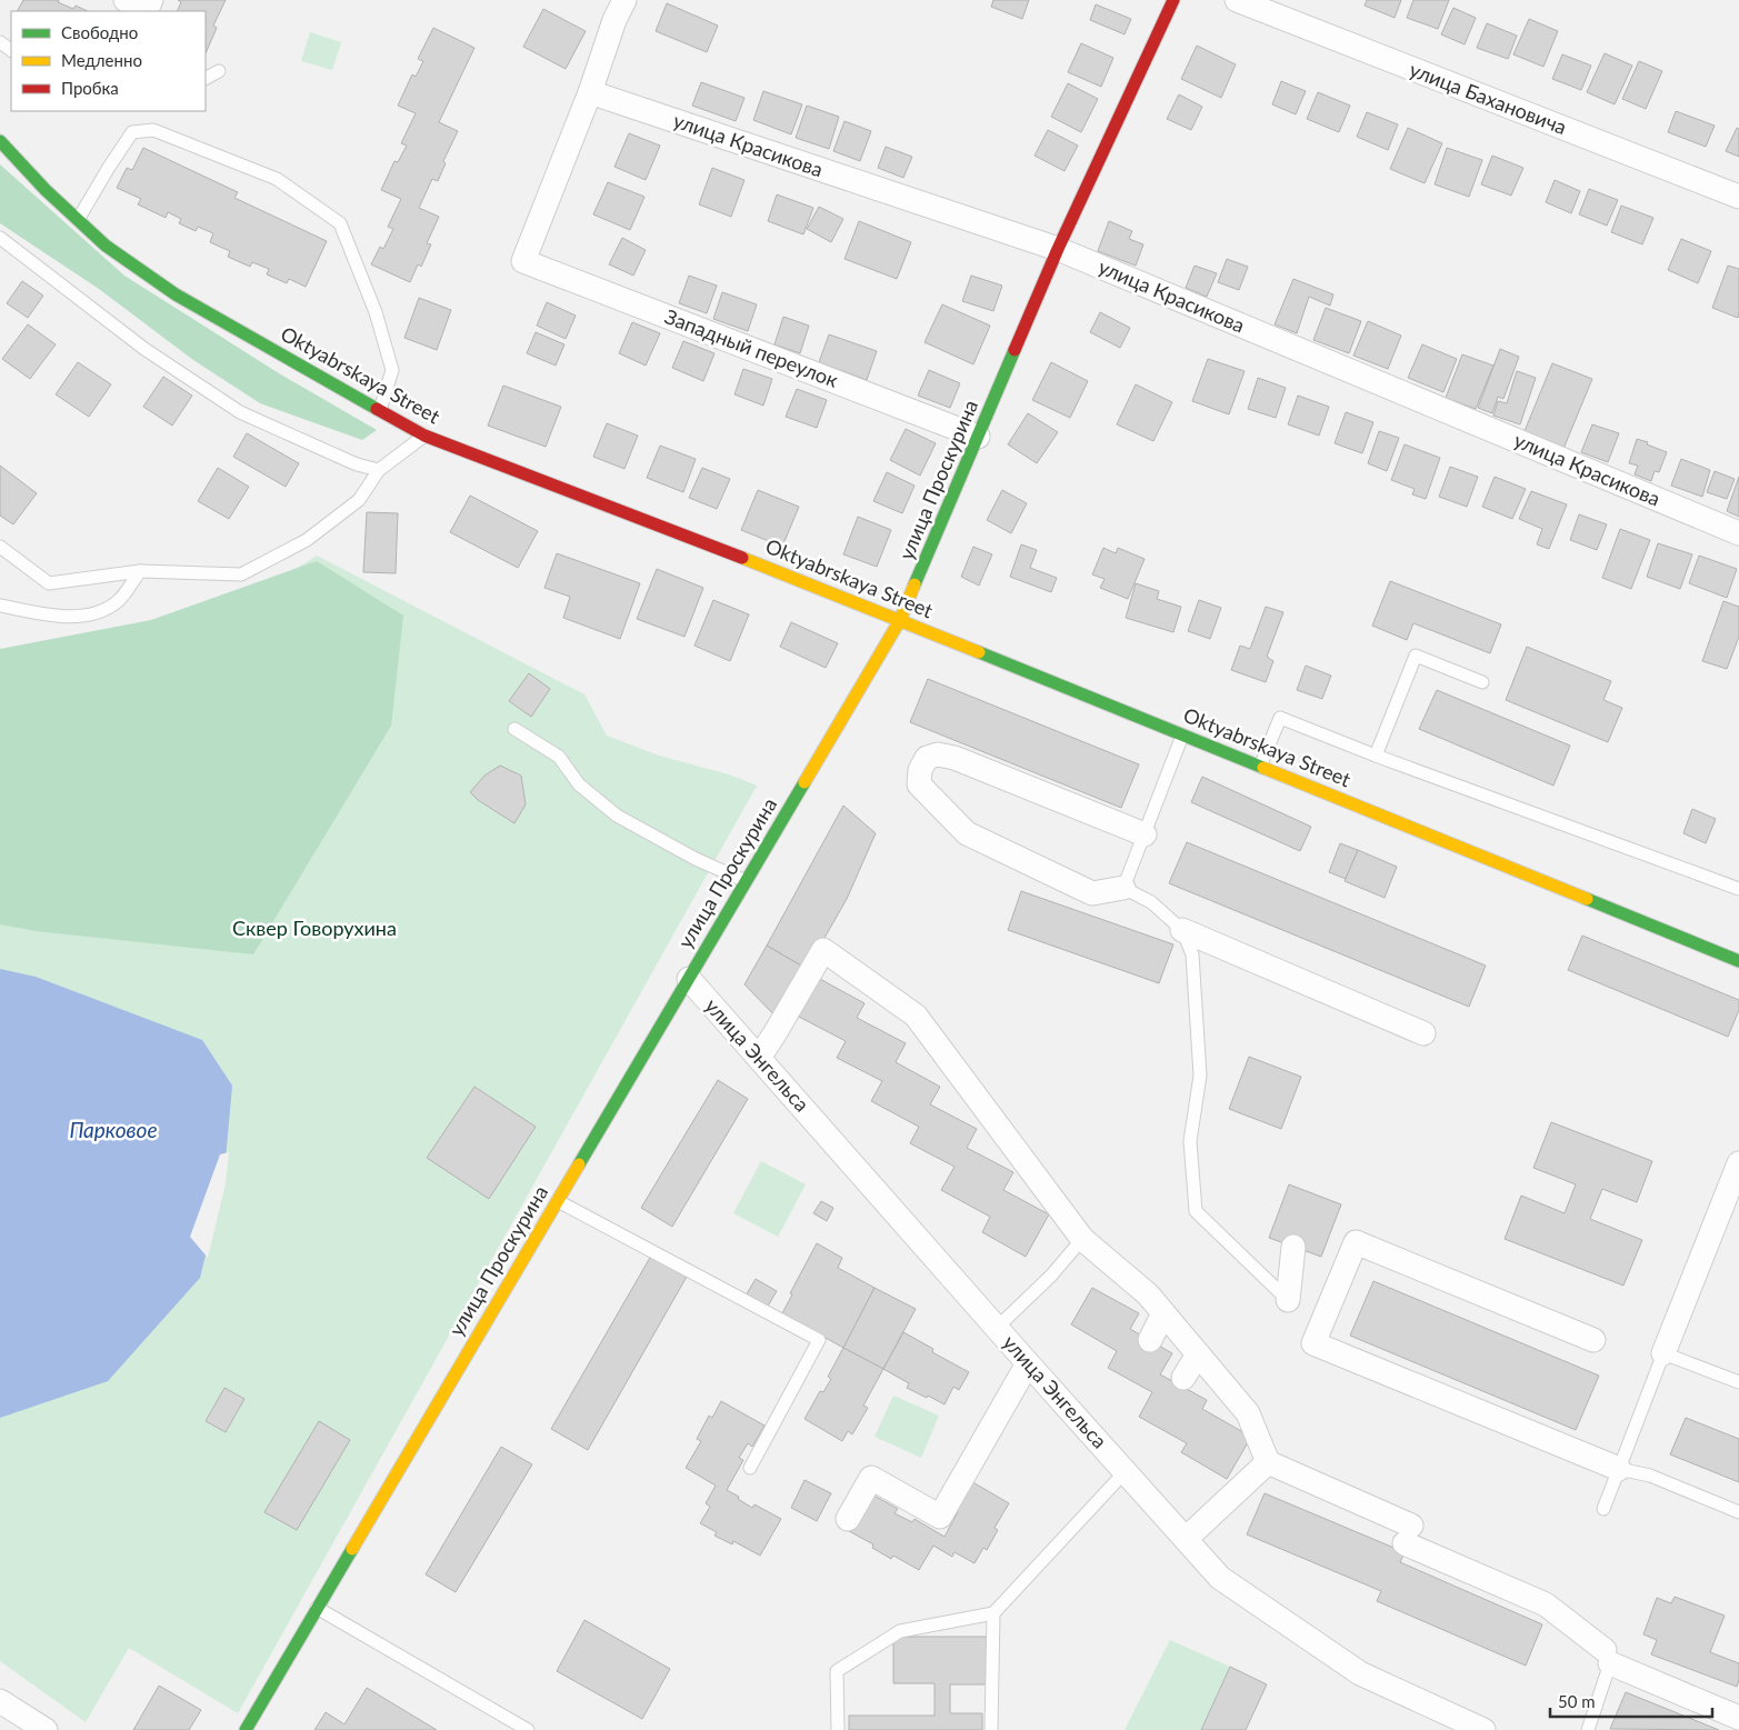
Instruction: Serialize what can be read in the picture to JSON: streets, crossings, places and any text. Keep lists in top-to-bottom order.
{
  "streets": {
    "street": [
      "улица Бахановича",
      "улица Красикова",
      "Западный переулок",
      "Oktyabrskaya Street",
      "улица Проскурина",
      "улица Энгельса"
    ]
  },
  "crossings": [
    ["улица Красикова", "Западный переулок"],
    ["улица Красикова", "улица Проскурина"],
    ["Западный переулок", "улица Проскурина"],
    ["Oktyabrskaya Street", "улица Проскурина"],
    ["улица Проскурина", "улица Энгельса"]
  ],
  "water": ["Парковое"],
  "parks": ["Сквер Говорухина"],
  "legend": ["Свободно", "Медленно", "Пробка"],
  "scale_bar": "50 m"
}
